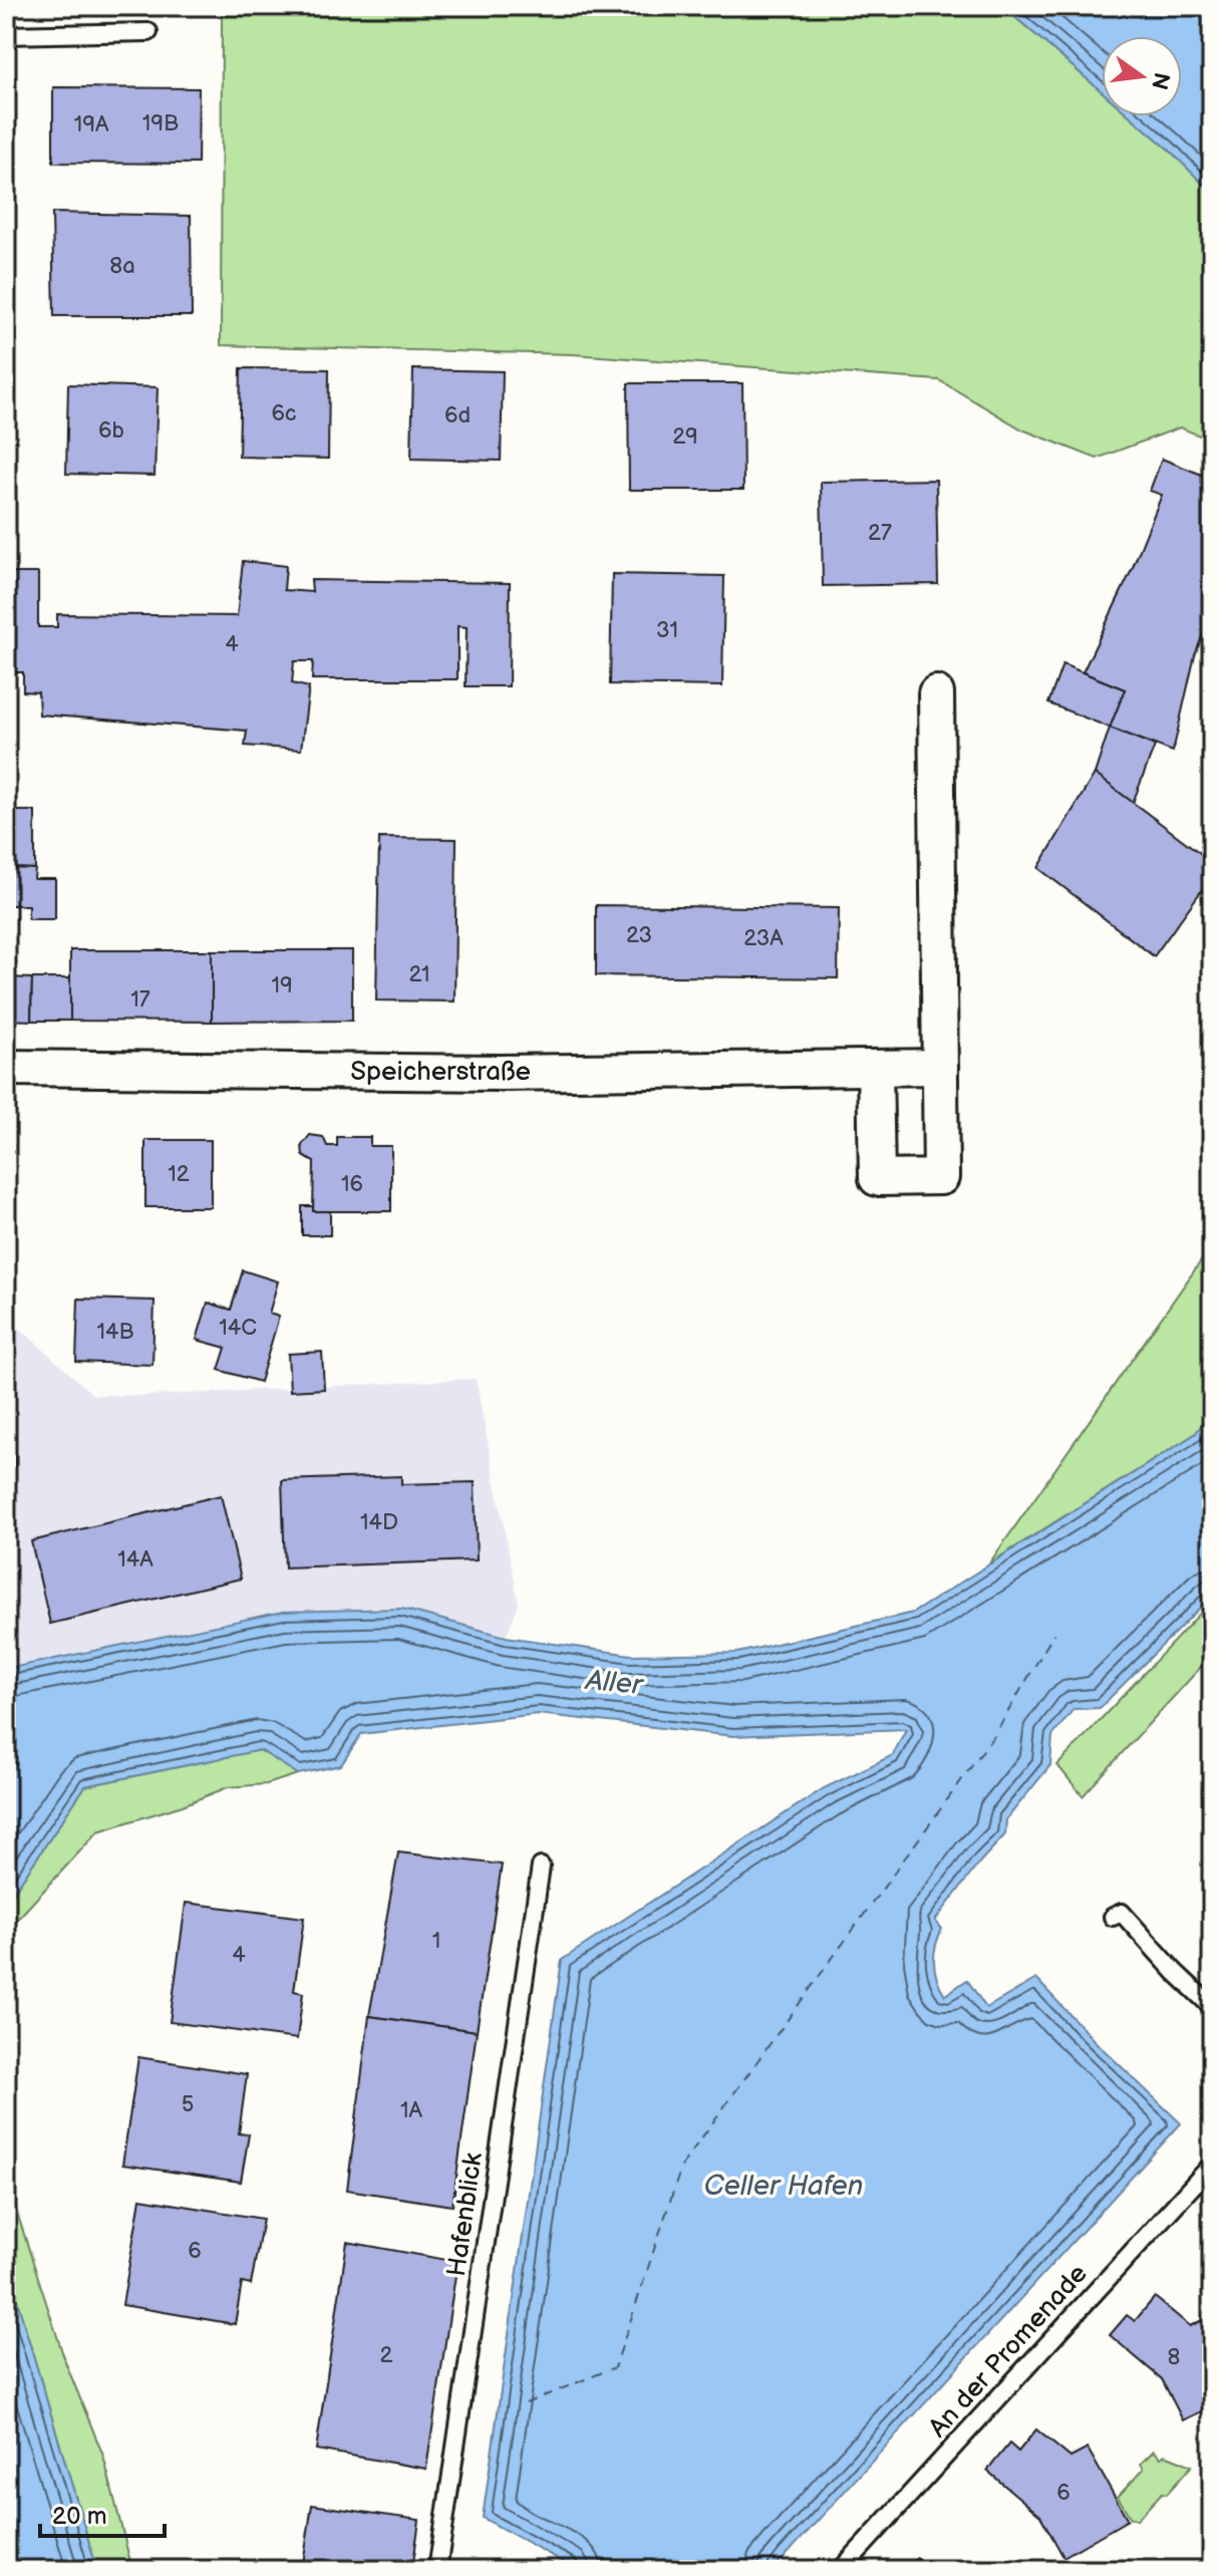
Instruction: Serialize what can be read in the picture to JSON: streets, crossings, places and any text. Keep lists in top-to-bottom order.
{
  "streets": {
    "street": ["Speicherstraße"],
    "lane": ["Hafenblick", "An der Promenade"]
  },
  "water": ["Aller", "Celler Hafen"],
  "house_numbers": [
    "19B",
    "19A",
    "8a",
    "6c",
    "6d",
    "6b",
    "29",
    "27",
    "31",
    "4",
    "23",
    "23A",
    "21",
    "19",
    "17",
    "12",
    "16",
    "14C",
    "14B",
    "14D",
    "14A",
    "1",
    "4",
    "5",
    "1A",
    "6",
    "2",
    "8",
    "6"
  ],
  "scale_bar": "20 m",
  "north": "right"
}
